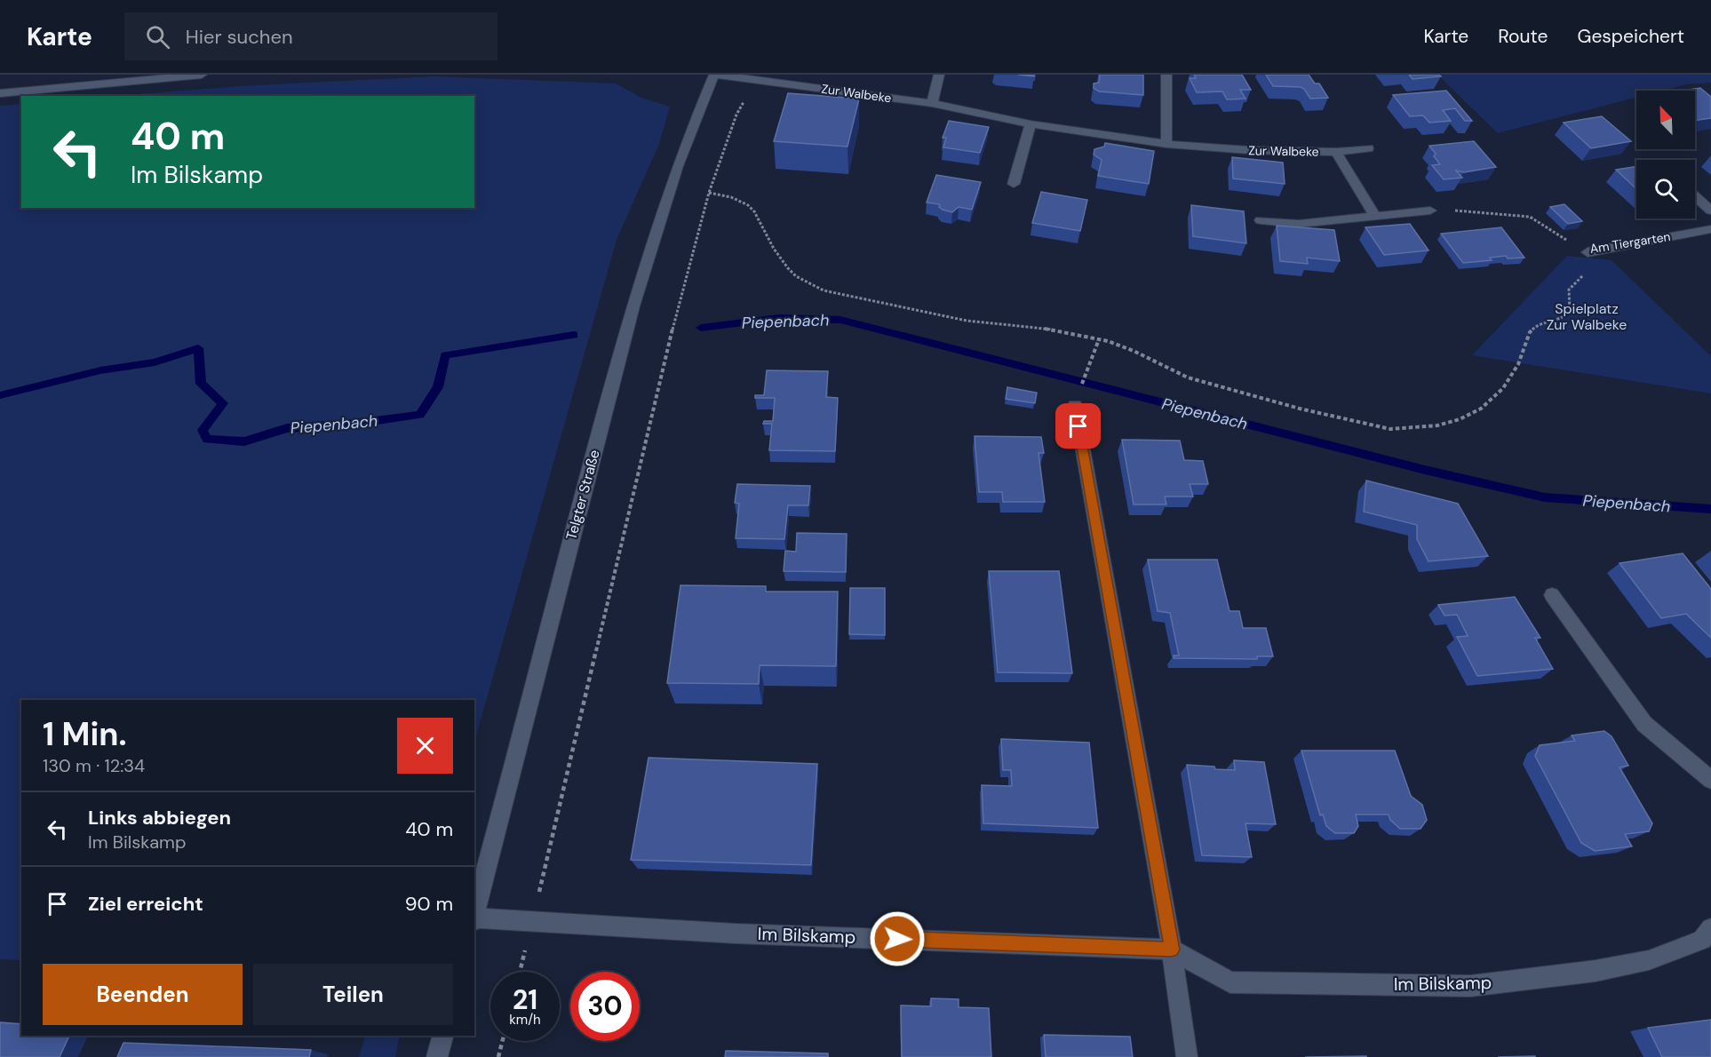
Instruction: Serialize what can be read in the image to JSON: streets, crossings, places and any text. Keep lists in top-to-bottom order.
{
  "streets": {
    "street": [
      "Zur Walbeke",
      "Am Tiergarten",
      "Telgter Straße",
      "Im Bilskamp"
    ]
  },
  "crossings": [
    ["Zur Walbeke", "Telgter Straße"]
  ],
  "water": ["Piepenbach"],
  "parks": ["Spielplatz Zur Walbeke"],
  "north": "top left",
  "page": {
    "header": "Karte",
    "search": "Hier suchen",
    "nav": ["Karte", "Route", "Gespeichert"],
    "turn": ["40 m", "Im Bilskamp"],
    "heading": ["1 Min.", "130 m · 12:34"],
    "list": [
      {
        "name": "Links abbiegen",
        "note": "Im Bilskamp",
        "value": "40 m"
      },
      {
        "name": "Ziel erreicht",
        "value": "90 m"
      }
    ],
    "buttons": ["Beenden", "Teilen"],
    "speed": "21 km/h",
    "limit": "30"
  }
}
